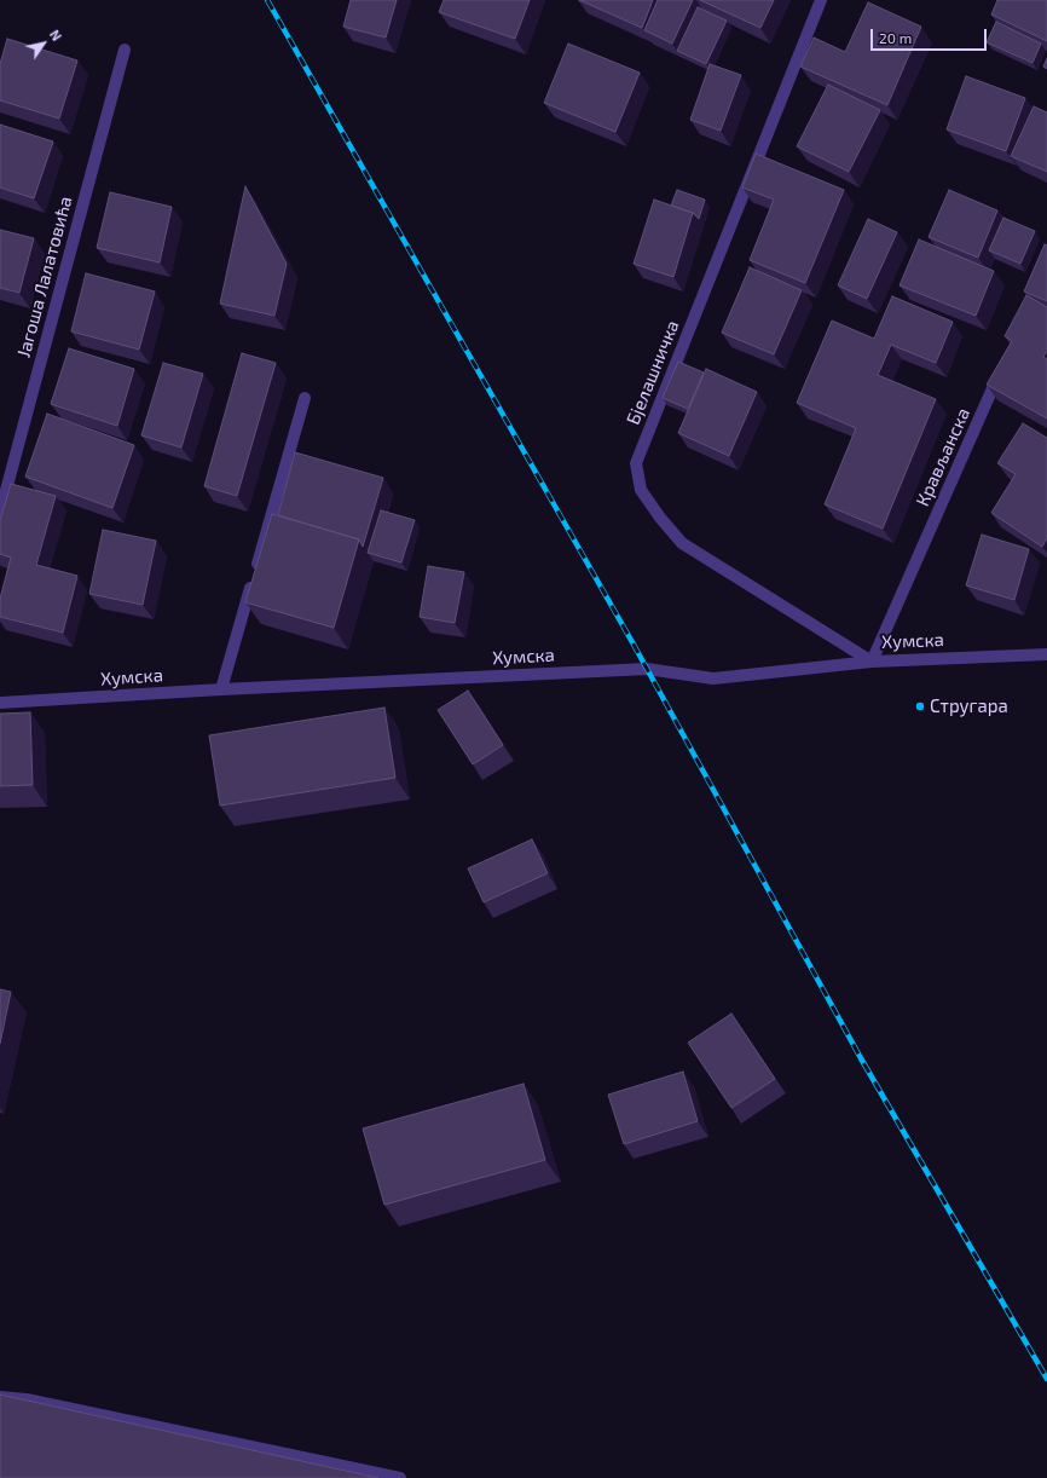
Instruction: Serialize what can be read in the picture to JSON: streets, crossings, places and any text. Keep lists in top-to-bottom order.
{
  "streets": {
    "street": [
      "Јагоша Лалатовића",
      "Бјелашничка",
      "Крављанска",
      "Хумска"
    ]
  },
  "crossings": [
    ["Бјелашничка", "Крављанска"],
    ["Бјелашничка", "Хумска"],
    ["Крављанска", "Хумска"]
  ],
  "places": ["Стругара"],
  "scale_bar": "20 m",
  "north": "top right"
}
